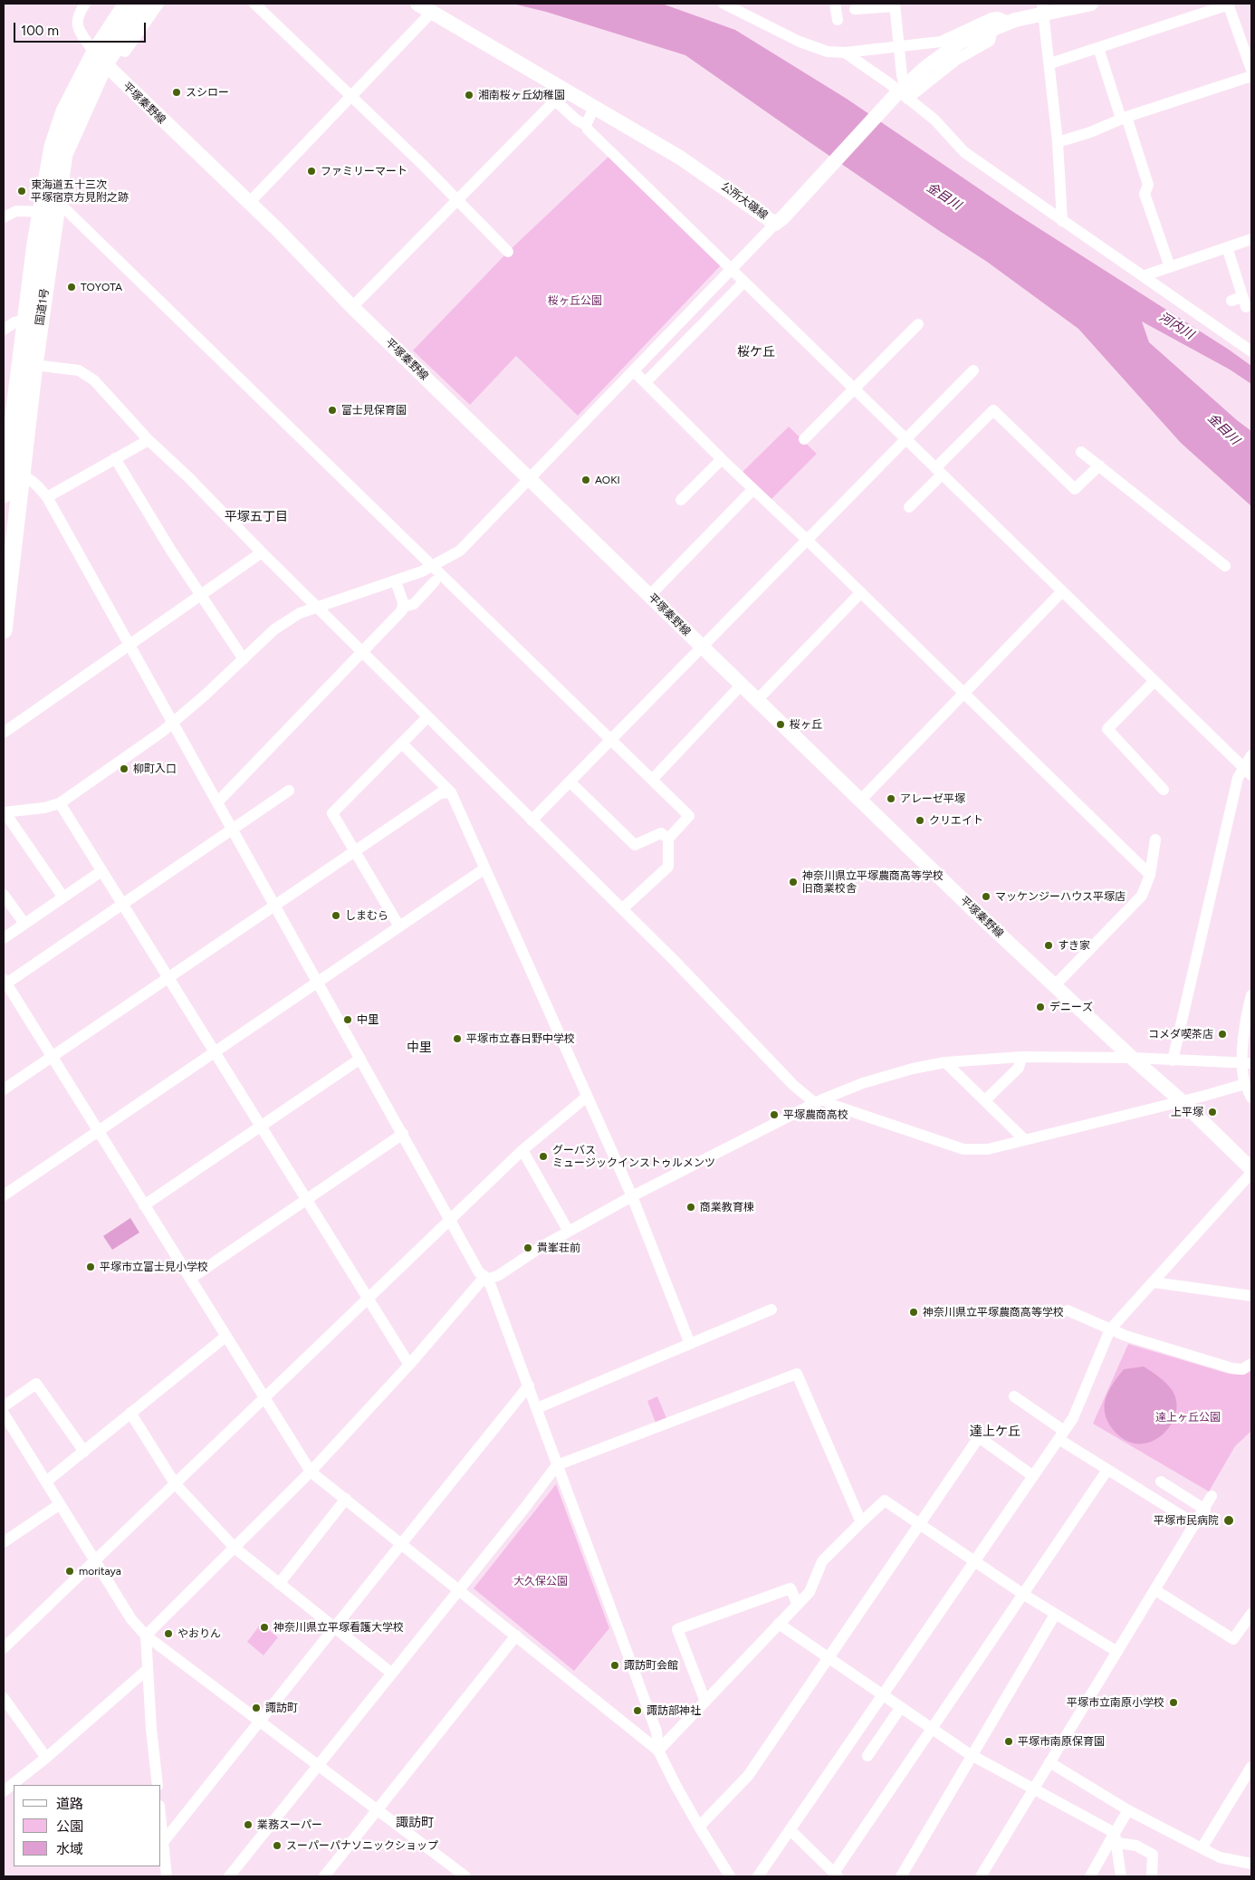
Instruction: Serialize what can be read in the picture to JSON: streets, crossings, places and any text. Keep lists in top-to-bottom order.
{
  "streets": {
    "highway": ["国道1号"],
    "main road": ["平塚秦野線", "公所大磯線"]
  },
  "crossings": [
    ["平塚秦野線", "国道1号"]
  ],
  "districts": [
    "桜ケ丘",
    "平塚五丁目",
    "中里",
    "達上ケ丘",
    "諏訪町"
  ],
  "water": ["金目川", "河内川"],
  "parks": ["桜ヶ丘公園", "達上ヶ丘公園", "大久保公園"],
  "places": [
    "スシロー",
    "湘南桜ヶ丘幼稚園",
    "ファミリーマート",
    "東海道五十三次 平塚宿京方見附之跡",
    "TOYOTA",
    "富士見保育園",
    "AOKI",
    "桜ヶ丘",
    "柳町入口",
    "アレーゼ平塚",
    "クリエイト",
    "神奈川県立平塚農商高等学校 旧商業校舎",
    "マッケンジーハウス平塚店",
    "しまむら",
    "すき家",
    "デニーズ",
    "中里",
    "コメダ喫茶店",
    "平塚市立春日野中学校",
    "上平塚",
    "平塚農商高校",
    "グーバス ミュージックインストゥルメンツ",
    "商業教育棟",
    "貴峯荘前",
    "平塚市立富士見小学校",
    "神奈川県立平塚農商高等学校",
    "平塚市民病院",
    "moritaya",
    "神奈川県立平塚看護大学校",
    "やおりん",
    "諏訪町会館",
    "平塚市立南原小学校",
    "諏訪町",
    "諏訪部神社",
    "平塚市南原保育園",
    "業務スーパー",
    "スーパーパナソニックショップ"
  ],
  "legend": ["道路", "公園", "水域"],
  "scale_bar": "100 m"
}
